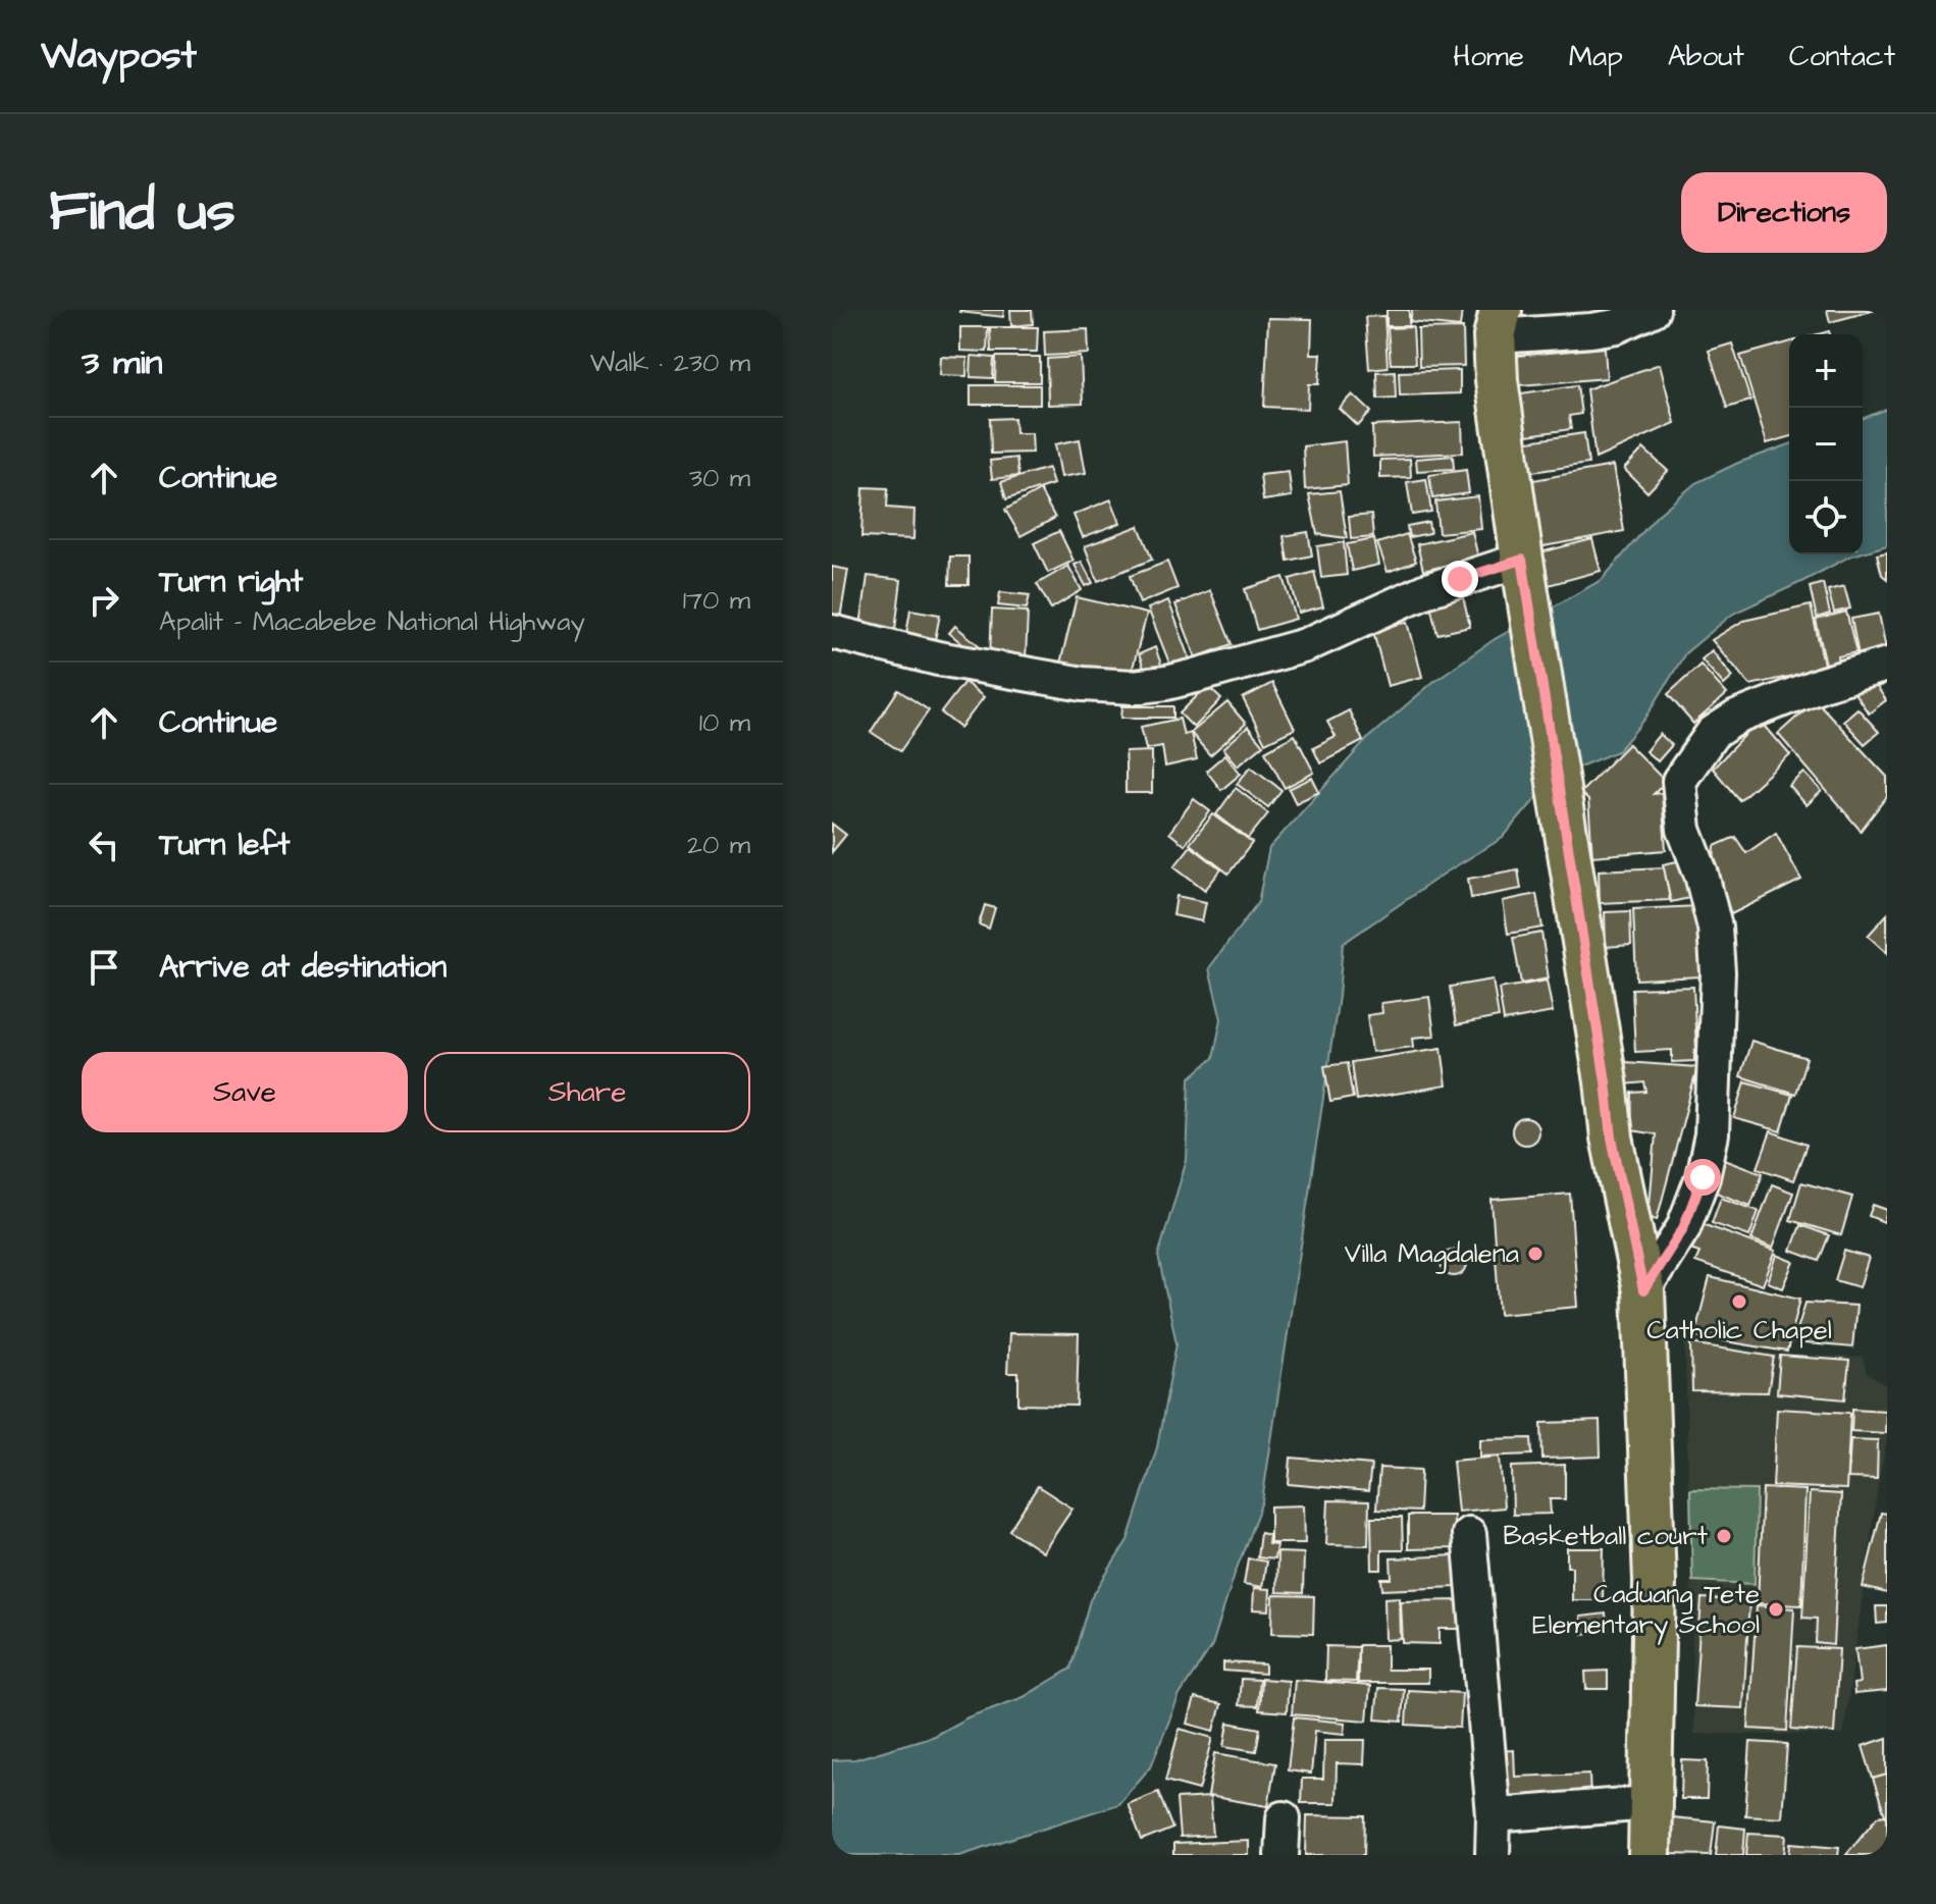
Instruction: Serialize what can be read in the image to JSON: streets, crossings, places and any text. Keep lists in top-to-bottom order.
{
  "places": [
    "Villa Magdalena",
    "Catholic Chapel",
    "Basketball court",
    "Caduang Tete Elementary School"
  ],
  "page": {
    "header": "Waypost",
    "nav": [
      "Home",
      "Map",
      "About",
      "Contact"
    ],
    "title": "Find us",
    "buttons": [
      "Directions",
      ["Save", "Share"]
    ],
    "heading": ["3 min", "Walk · 230 m"],
    "map_buttons": ["+", "−"],
    "list": [
      ["Continue", "30 m"],
      ["Turn right", "Apalit - Macabebe National Highway", "170 m"],
      ["Continue", "10 m"],
      ["Turn left", "20 m"],
      "Arrive at destination"
    ]
  }
}
